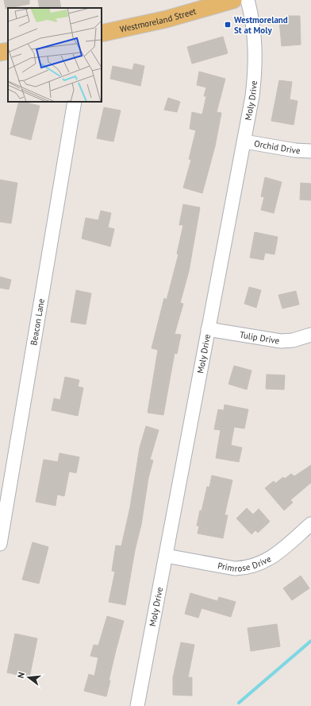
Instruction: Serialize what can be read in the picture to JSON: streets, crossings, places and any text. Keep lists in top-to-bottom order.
{
  "streets": {
    "main road": ["Westmoreland Street"],
    "street": [
      "Moly Drive",
      "Orchid Drive",
      "Beacon Lane",
      "Tulip Drive",
      "Primrose Drive"
    ]
  },
  "crossings": [
    ["Moly Drive", "Orchid Drive"],
    ["Moly Drive", "Tulip Drive"],
    ["Moly Drive", "Primrose Drive"]
  ],
  "places": {
    "transit": ["Westmoreland St at Moly"]
  },
  "north": "left"
}
